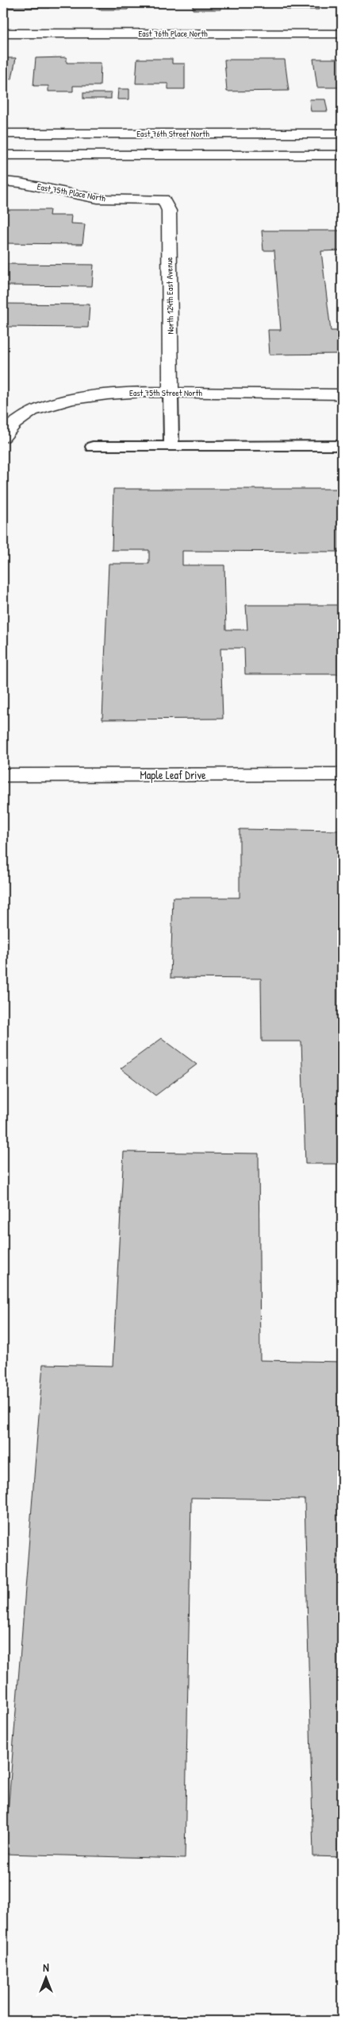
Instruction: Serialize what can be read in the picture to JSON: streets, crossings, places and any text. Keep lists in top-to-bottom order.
{
  "streets": {
    "street": [
      "East 76th Place North",
      "East 76th Street North",
      "East 75th Place North",
      "North 124th East Avenue",
      "East 75th Street North",
      "Maple Leaf Drive"
    ]
  },
  "crossings": [
    ["East 75th Place North", "North 124th East Avenue"],
    ["North 124th East Avenue", "East 75th Street North"]
  ],
  "north": "top"
}
